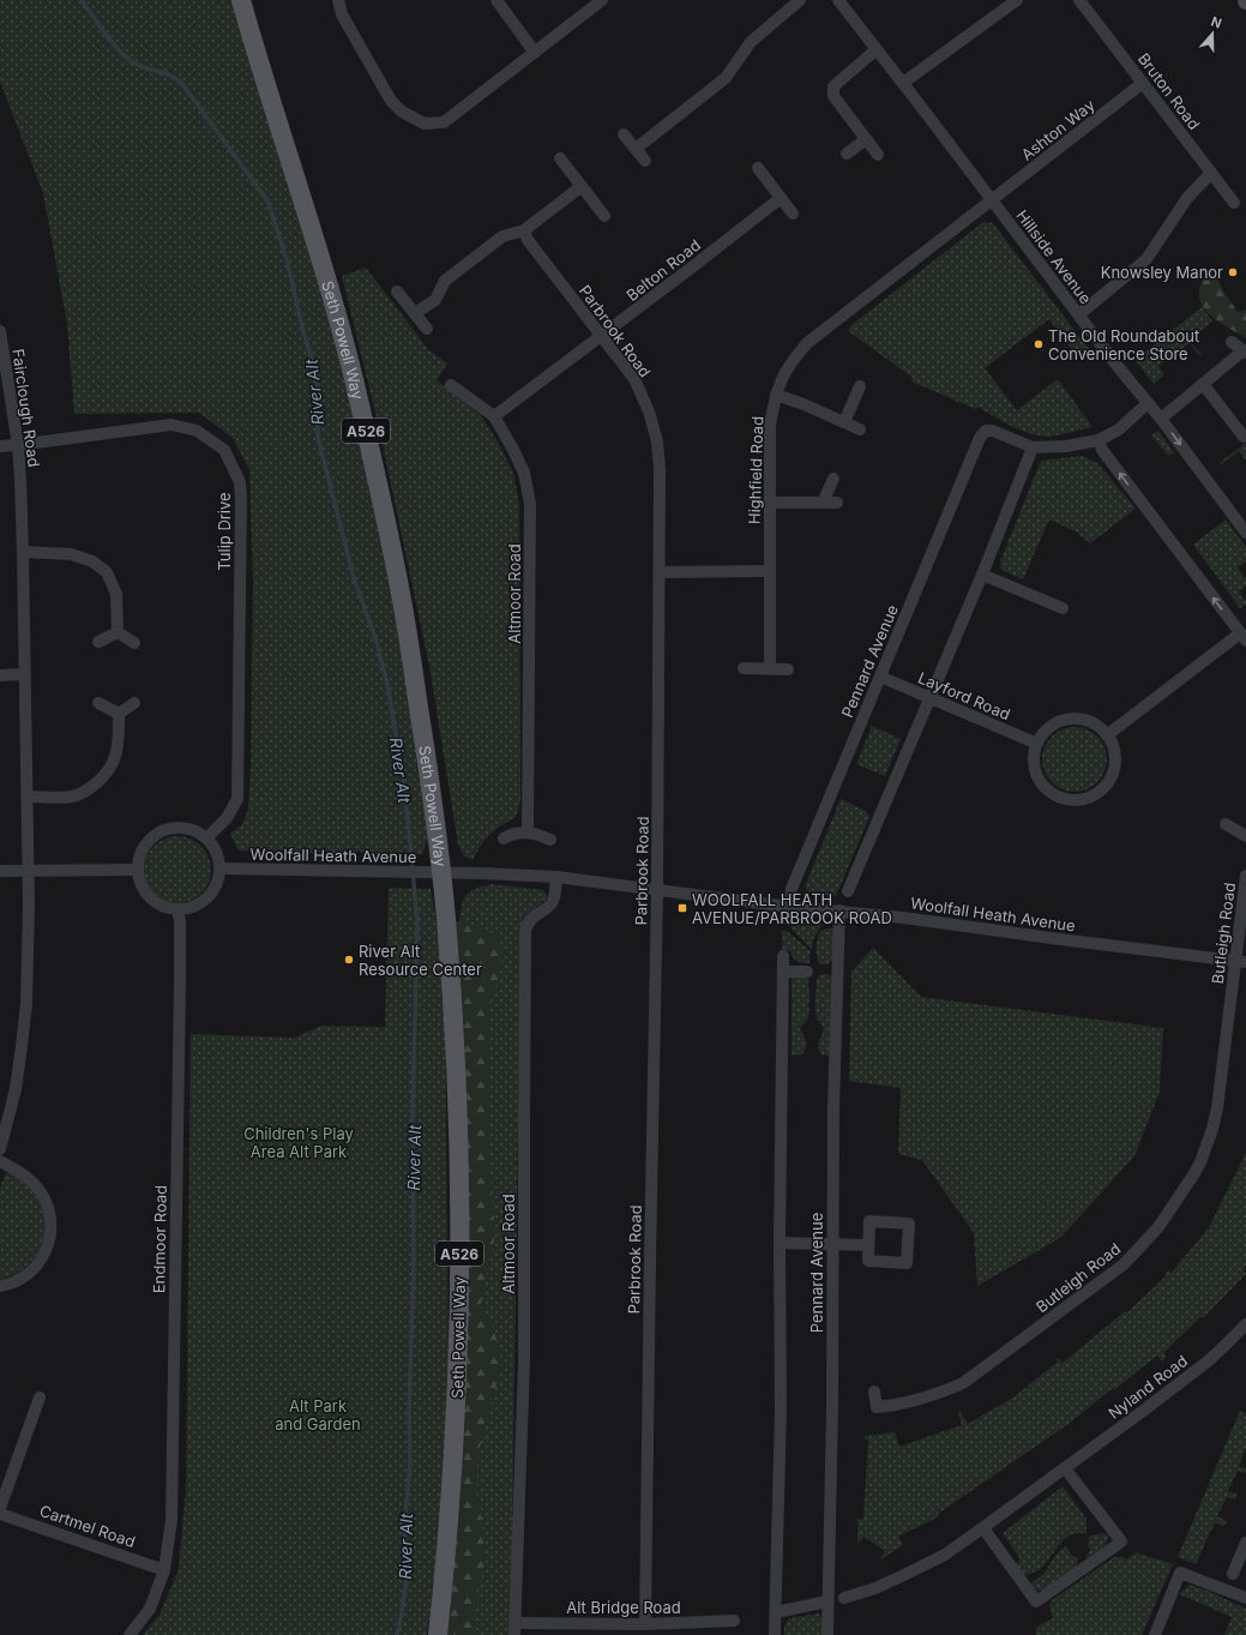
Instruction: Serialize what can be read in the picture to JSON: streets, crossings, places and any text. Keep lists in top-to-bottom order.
{
  "streets": {
    "main road": ["Seth Powell Way", "A526"],
    "street": [
      "Bruton Road",
      "Ashton Way",
      "Hillside Avenue",
      "Belton Road",
      "Parbrook Road",
      "Fairclough Road",
      "Highfield Road",
      "Tulip Drive",
      "Altmoor Road",
      "Pennard Avenue",
      "Layford Road",
      "Woolfall Heath Avenue",
      "Butleigh Road",
      "Endmoor Road",
      "Nyland Road",
      "Cartmel Road",
      "Alt Bridge Road"
    ]
  },
  "crossings": [
    ["Bruton Road", "Ashton Way"],
    ["Ashton Way", "Hillside Avenue"],
    ["Ashton Way", "Highfield Road"],
    ["Hillside Avenue", "Highfield Road"],
    ["Belton Road", "Parbrook Road"],
    ["Belton Road", "Altmoor Road"],
    ["Parbrook Road", "Woolfall Heath Avenue"],
    ["Parbrook Road", "Alt Bridge Road"],
    ["Seth Powell Way", "Woolfall Heath Avenue"],
    ["Fairclough Road", "Tulip Drive"],
    ["Tulip Drive", "Woolfall Heath Avenue"],
    ["Tulip Drive", "Endmoor Road"],
    ["Altmoor Road", "Woolfall Heath Avenue"],
    ["Altmoor Road", "Alt Bridge Road"],
    ["Pennard Avenue", "Layford Road"],
    ["Pennard Avenue", "Woolfall Heath Avenue"],
    ["Woolfall Heath Avenue", "Butleigh Road"],
    ["Woolfall Heath Avenue", "Endmoor Road"],
    ["Endmoor Road", "Cartmel Road"]
  ],
  "water": ["River Alt"],
  "parks": ["Children's Play Area Alt Park", "Alt Park and Garden"],
  "places": {
    "other": ["Knowsley Manor", "The Old Roundabout Convenience Store", "River Alt Resource Center"],
    "transit": ["WOOLFALL HEATH AVENUE/PARBROOK ROAD"]
  },
  "north": "top"
}
